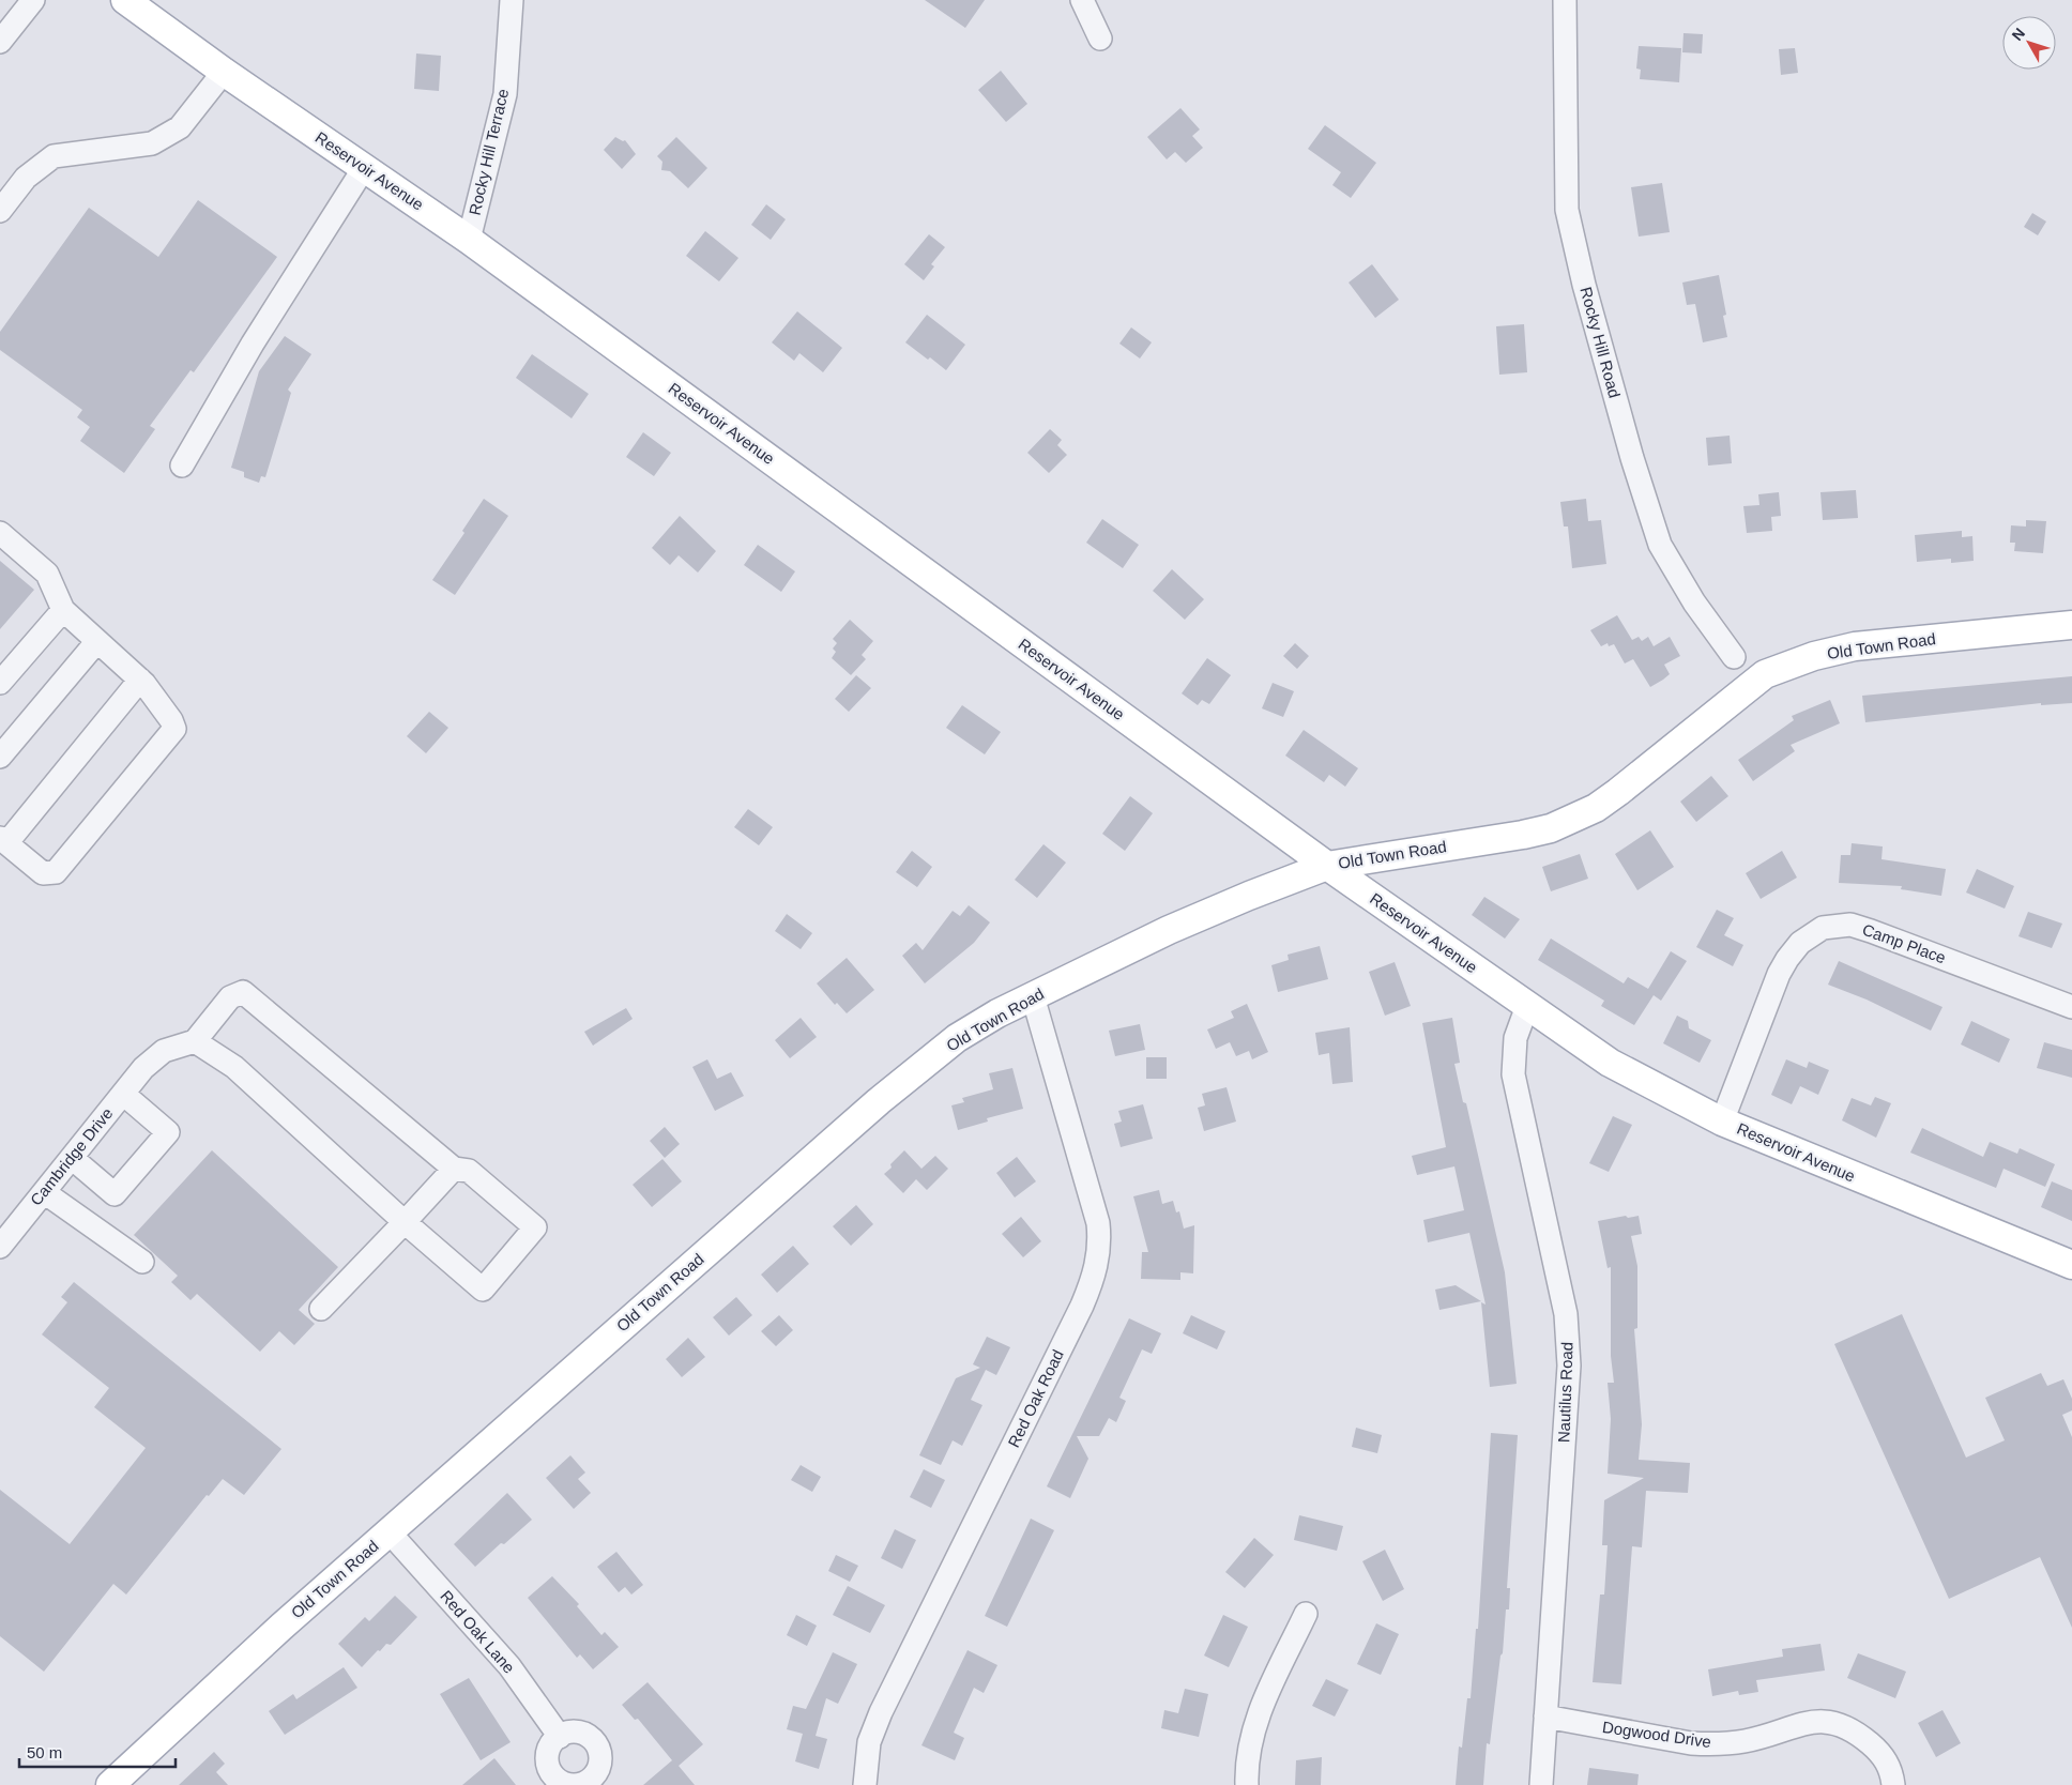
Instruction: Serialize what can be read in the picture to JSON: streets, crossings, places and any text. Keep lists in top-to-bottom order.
{
  "streets": {
    "main road": ["Reservoir Avenue", "Old Town Road"],
    "street": [
      "Rocky Hill Terrace",
      "Rocky Hill Road",
      "Camp Place",
      "Cambridge Drive",
      "Nautilus Road",
      "Red Oak Road",
      "Red Oak Lane",
      "Dogwood Drive"
    ]
  },
  "crossings": [
    ["Rocky Hill Terrace", "Reservoir Avenue"],
    ["Reservoir Avenue", "Old Town Road"],
    ["Reservoir Avenue", "Camp Place"],
    ["Reservoir Avenue", "Nautilus Road"],
    ["Old Town Road", "Red Oak Road"],
    ["Old Town Road", "Red Oak Lane"],
    ["Nautilus Road", "Dogwood Drive"]
  ],
  "scale_bar": "50 m",
  "north": "top left"
}
